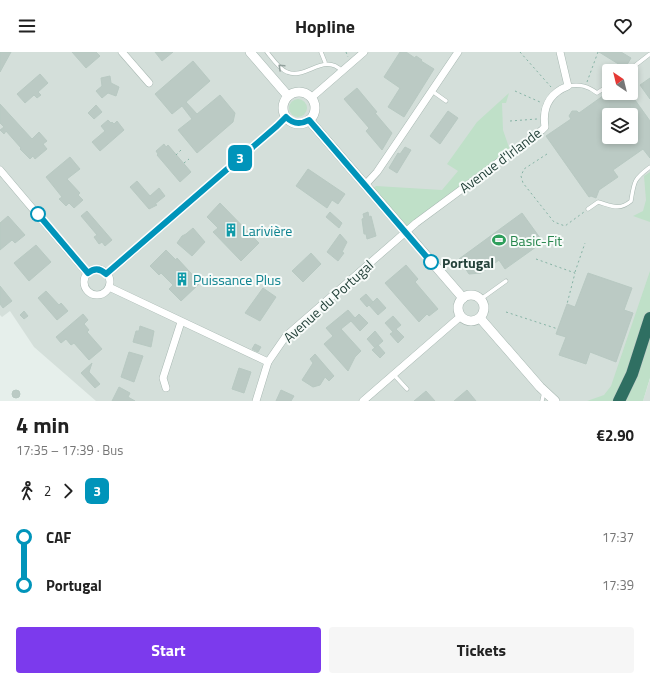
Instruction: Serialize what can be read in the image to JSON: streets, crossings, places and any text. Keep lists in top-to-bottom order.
{
  "streets": {
    "street": ["Avenue d'Irlande", "Avenue du Portugal"]
  },
  "crossings": [
    ["Avenue d'Irlande", "Avenue du Portugal"]
  ],
  "places": {
    "building": ["Larivière", "Puissance Plus"],
    "sports": ["Basic-Fit"],
    "other": ["Portugal"]
  },
  "lines": ["bus line 3"],
  "north": "top left",
  "page": {
    "header": "Hopline",
    "on_map": "3",
    "heading": ["4 min", "17:35 – 17:39 · Bus", "€2.90"],
    "legs": ["2", "3"],
    "list": [
      {
        "name": "CAF",
        "value": "17:37"
      },
      {
        "name": "Portugal",
        "value": "17:39"
      }
    ],
    "buttons": ["Start", "Tickets"]
  }
}
